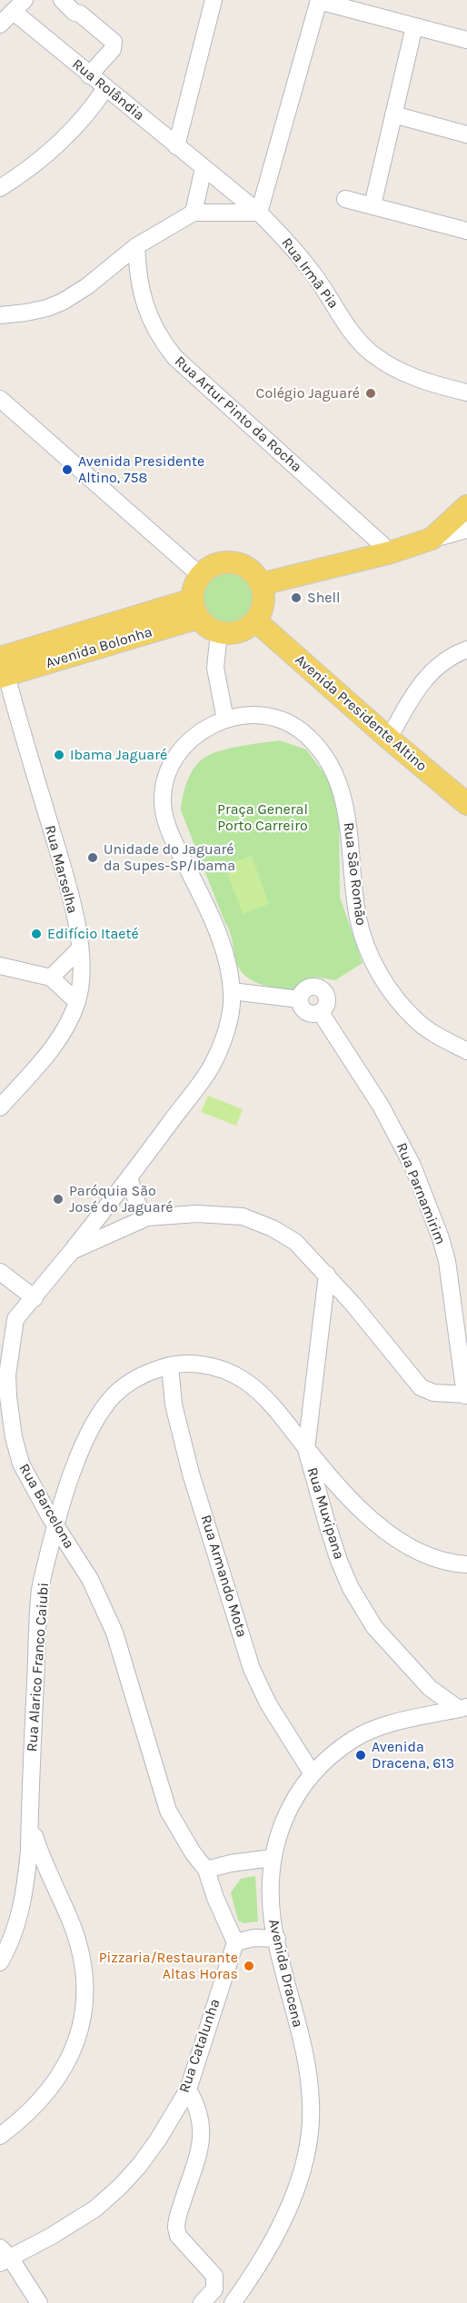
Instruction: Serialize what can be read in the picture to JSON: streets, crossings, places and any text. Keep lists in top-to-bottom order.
{
  "streets": {
    "main road": ["Avenida Bolonha", "Avenida Presidente Altino"],
    "street": [
      "Rua Rolândia",
      "Rua Irmã Pia",
      "Rua Artur Pinto da Rocha",
      "Rua Marselha",
      "Rua São Romão",
      "Rua Parnamirim",
      "Rua Barcelona",
      "Rua Muxipana",
      "Rua Armando Mota",
      "Rua Alarico Franco Caiubi",
      "Avenida Dracena",
      "Rua Catalunha"
    ]
  },
  "crossings": [
    ["Rua Rolândia", "Rua Irmã Pia"],
    ["Avenida Bolonha", "Avenida Presidente Altino"],
    ["Avenida Bolonha", "Rua Marselha"],
    ["Rua Barcelona", "Rua Alarico Franco Caiubi"],
    ["Rua Barcelona", "Rua Catalunha"],
    ["Rua Muxipana", "Rua Alarico Franco Caiubi"],
    ["Rua Muxipana", "Avenida Dracena"],
    ["Rua Armando Mota", "Rua Alarico Franco Caiubi"],
    ["Rua Armando Mota", "Avenida Dracena"]
  ],
  "parks": ["Praça General Porto Carreiro"],
  "places": [
    "Colégio Jaguaré",
    "Avenida Presidente Altino, 758",
    "Shell",
    "Ibama Jaguaré",
    "Unidade do Jaguaré da Supes-SP/Ibama",
    "Edifício Itaeté",
    "Paróquia São José do Jaguaré",
    "Avenida Dracena, 613",
    "Pizzaria/Restaurante Altas Horas"
  ]
}
